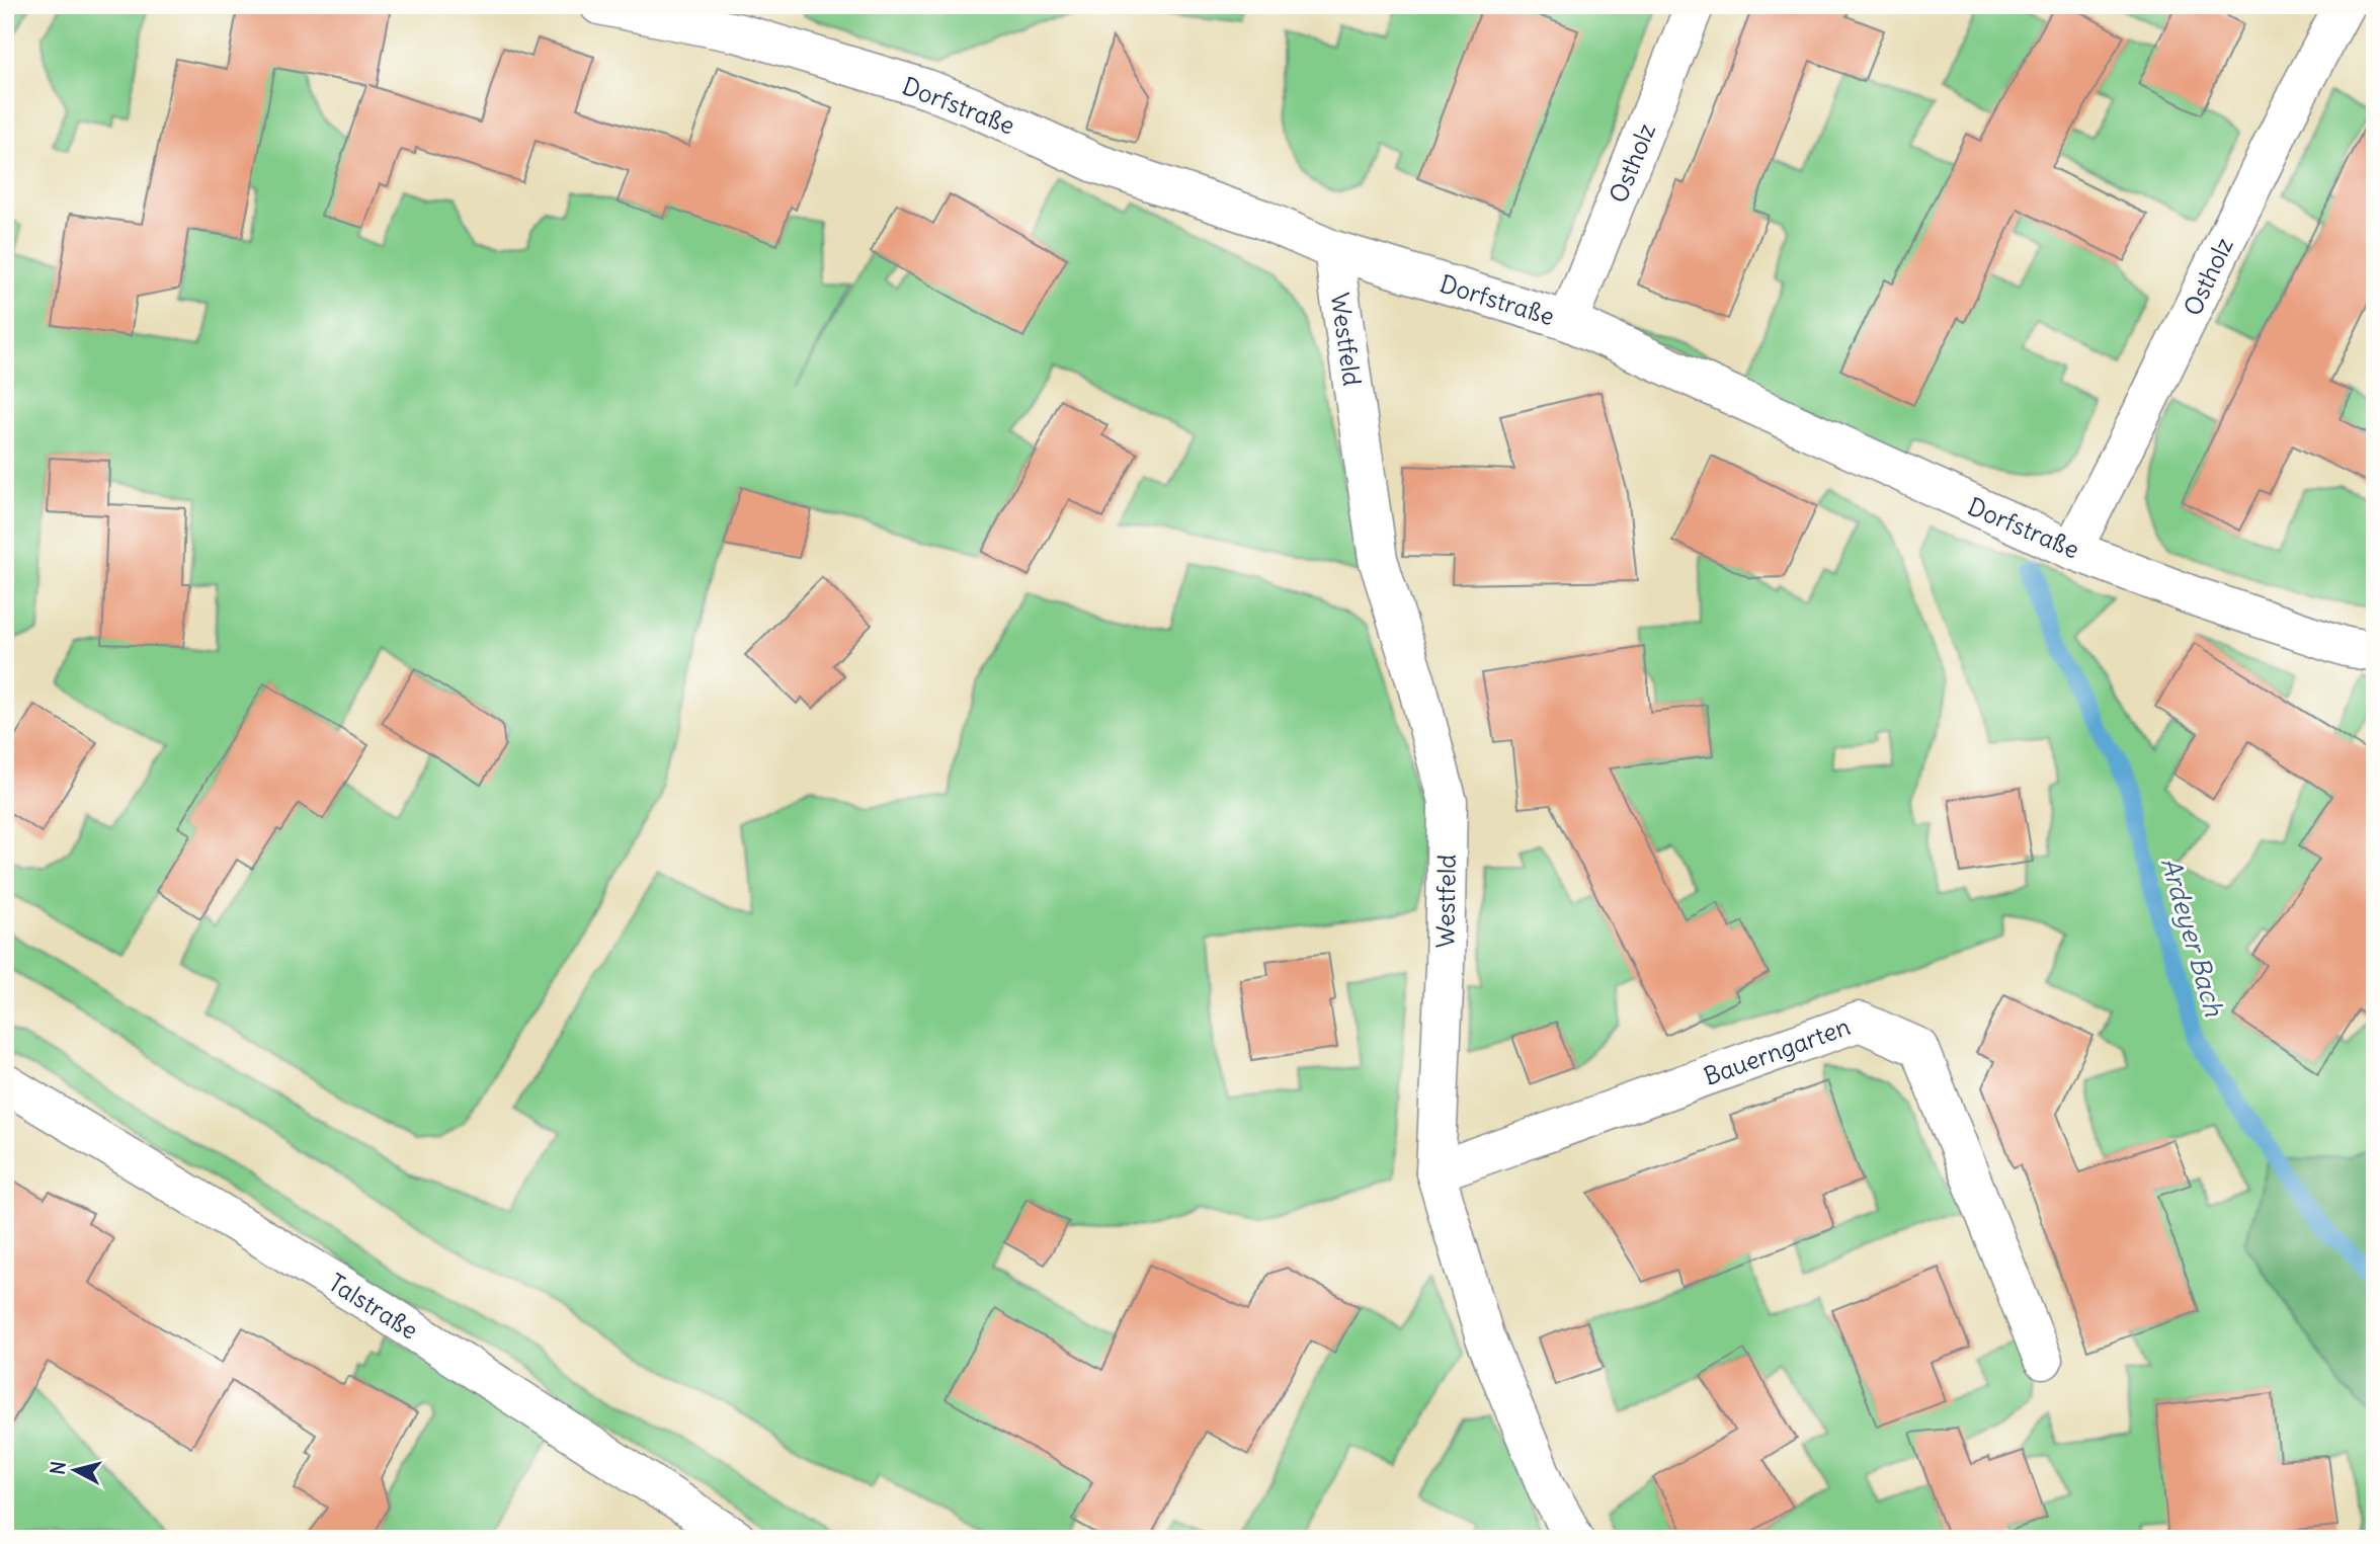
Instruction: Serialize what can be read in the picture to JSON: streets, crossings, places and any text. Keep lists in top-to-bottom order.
{
  "streets": {
    "street": [
      "Dorfstraße",
      "Ostholz",
      "Westfeld",
      "Bauerngarten",
      "Talstraße"
    ]
  },
  "crossings": [
    ["Dorfstraße", "Ostholz"],
    ["Dorfstraße", "Westfeld"],
    ["Westfeld", "Bauerngarten"]
  ],
  "water": ["Ardeyer Bach"],
  "north": "left"
}
